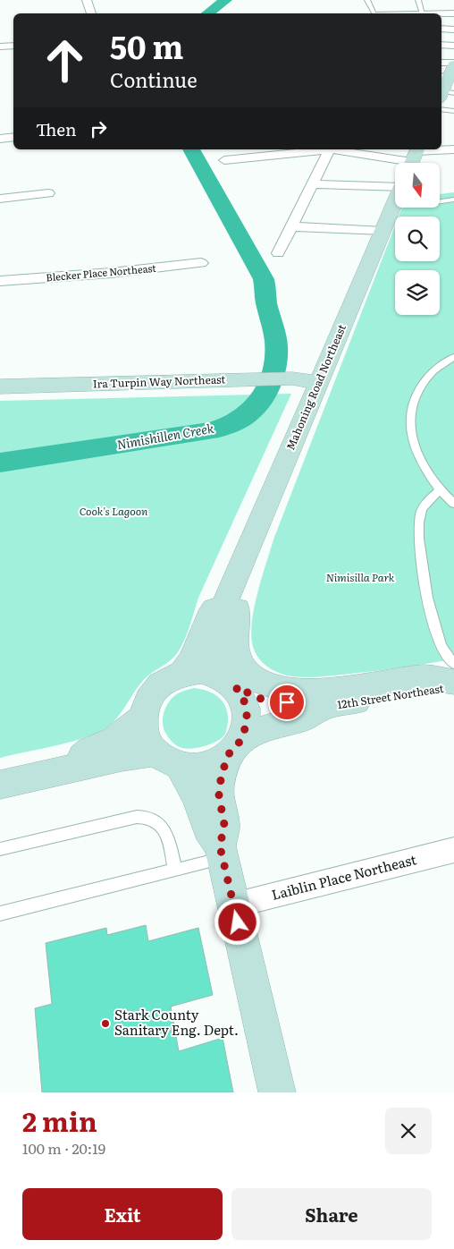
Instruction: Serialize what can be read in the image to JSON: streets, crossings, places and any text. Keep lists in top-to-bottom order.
{
  "streets": {
    "main road": ["Ira Turpin Way Northeast", "Mahoning Road Northeast", "12th Street Northeast"],
    "street": ["Blecker Place Northeast", "Laiblin Place Northeast"]
  },
  "crossings": [
    ["Ira Turpin Way Northeast", "Mahoning Road Northeast"],
    ["Mahoning Road Northeast", "12th Street Northeast"]
  ],
  "water": ["Nimishillen Creek"],
  "parks": ["Cook's Lagoon", "Nimisilla Park"],
  "places": ["Stark County Sanitary Eng. Dept."],
  "north": "bottom",
  "page": {
    "turn": ["50 m", "Continue"],
    "then": "Then",
    "heading": ["2 min", "100 m · 20:19"],
    "buttons": ["Exit", "Share"]
  }
}
